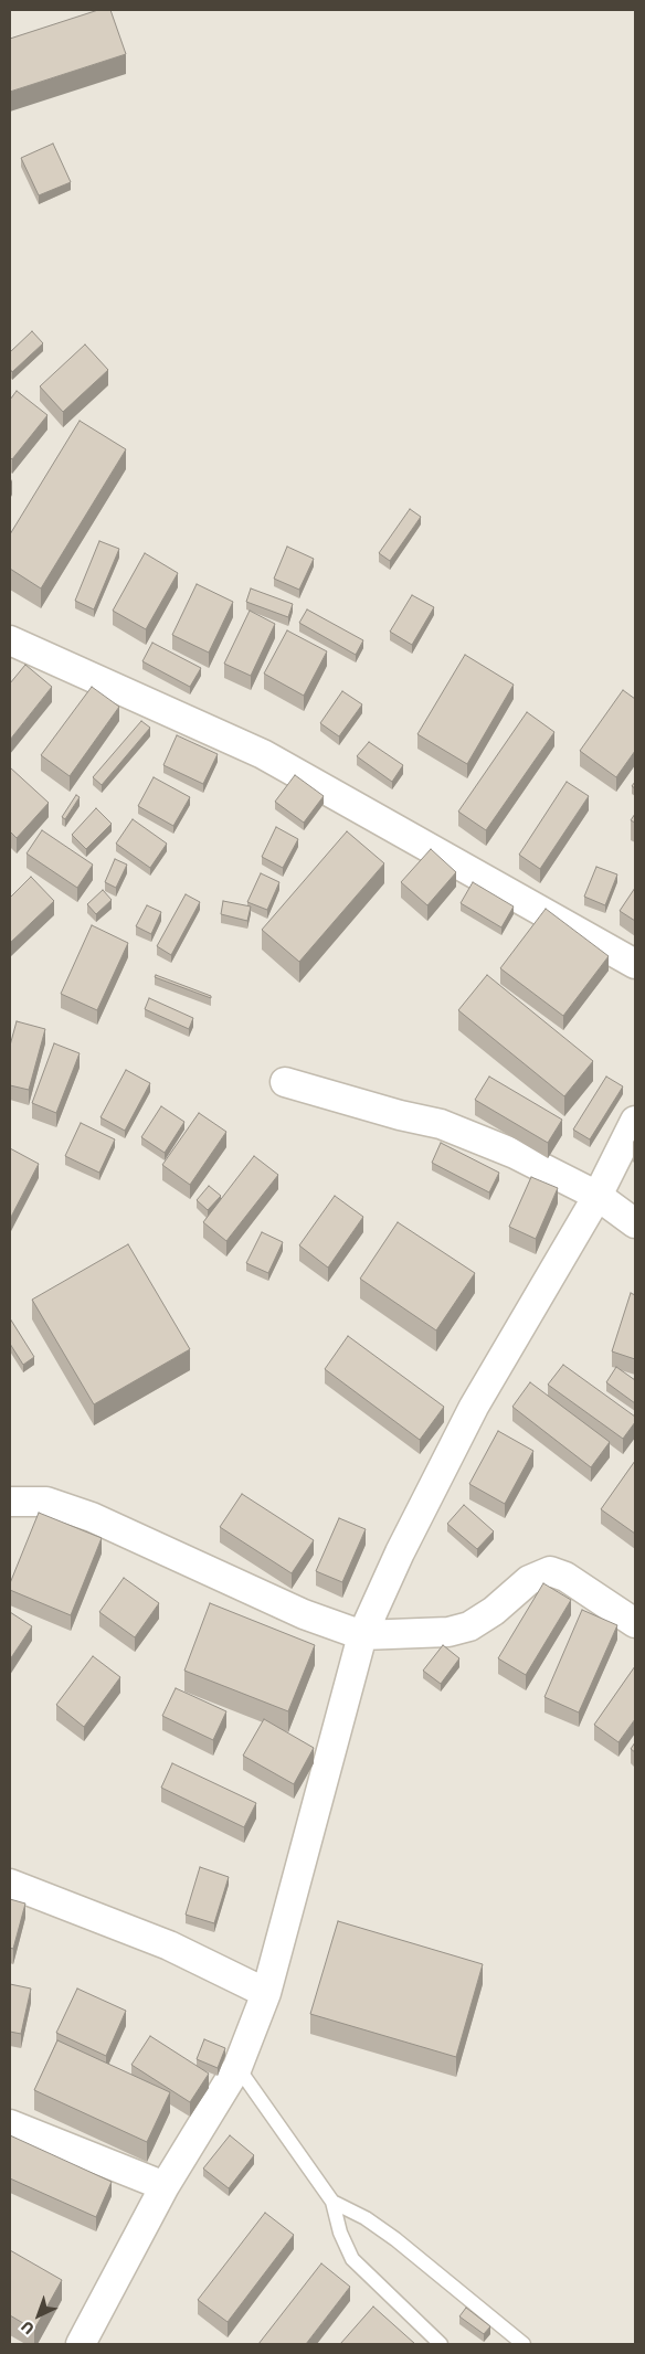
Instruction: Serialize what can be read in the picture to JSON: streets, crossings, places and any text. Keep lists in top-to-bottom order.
{
  "north": "bottom left"
}
